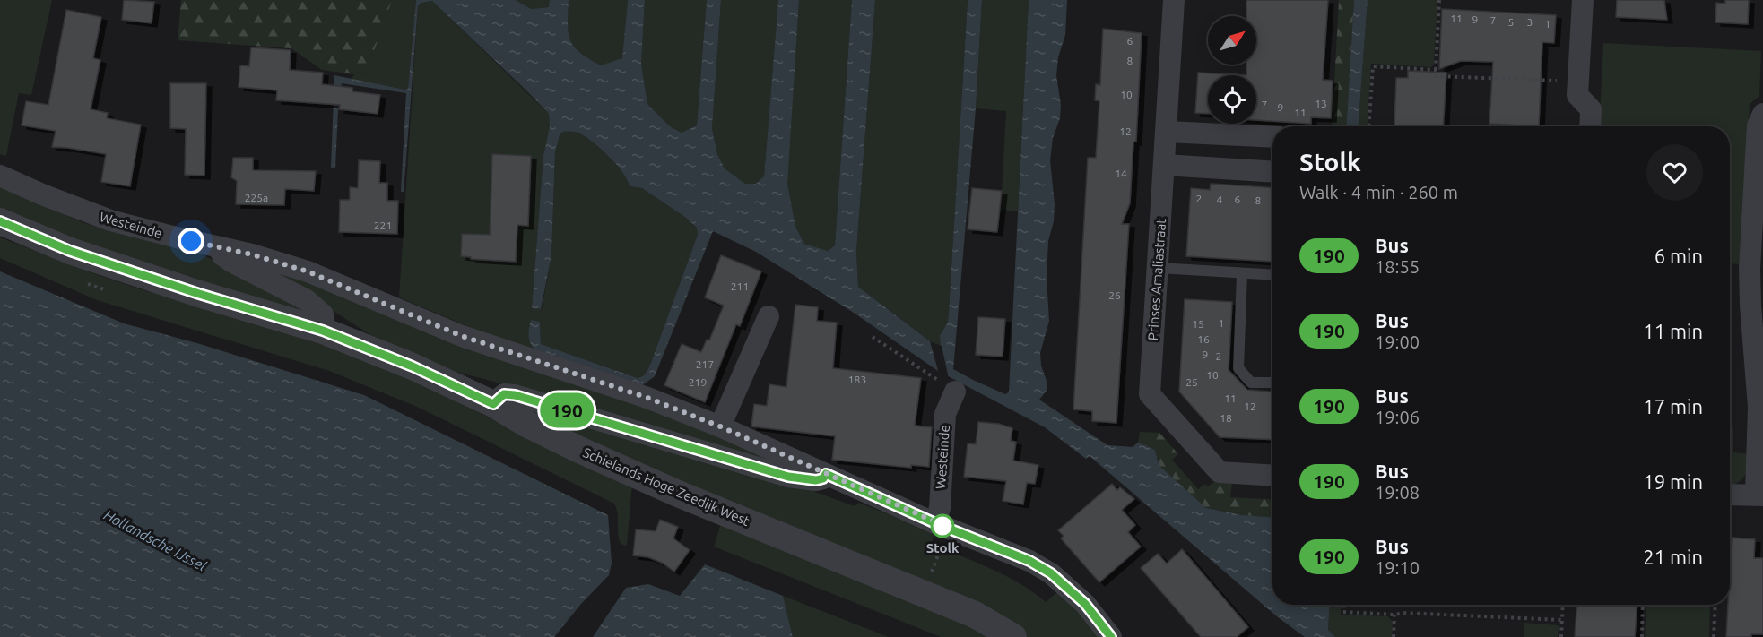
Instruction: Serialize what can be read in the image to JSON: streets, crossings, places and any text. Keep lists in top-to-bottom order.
{
  "streets": {
    "street": ["Westeinde", "Prinses Amaliastraat", "Schielands Hoge Zeedijk West"]
  },
  "water": ["Hollandsche IJssel"],
  "places": ["Stolk"],
  "lines": ["bus line 190"],
  "house_numbers": [
    "11",
    "9",
    "7",
    "5",
    "3",
    "1",
    "6",
    "8",
    "10",
    "13",
    "7",
    "9",
    "11",
    "12",
    "14",
    "225a",
    "2",
    "4",
    "6",
    "8",
    "221",
    "211",
    "26",
    "1",
    "15",
    "16",
    "9",
    "2",
    "217",
    "10",
    "183",
    "219",
    "25",
    "11",
    "12",
    "18"
  ],
  "north": "top right",
  "page": {
    "on_map": "190",
    "heading": ["Stolk", "Walk · 4 min · 260 m"],
    "list": [
      {
        "mark": "190",
        "name": "Bus",
        "note": "18:55",
        "value": "6 min"
      },
      {
        "mark": "190",
        "name": "Bus",
        "note": "19:00",
        "value": "11 min"
      },
      {
        "mark": "190",
        "name": "Bus",
        "note": "19:06",
        "value": "17 min"
      },
      {
        "mark": "190",
        "name": "Bus",
        "note": "19:08",
        "value": "19 min"
      },
      {
        "mark": "190",
        "name": "Bus",
        "note": "19:10",
        "value": "21 min"
      }
    ]
  }
}
